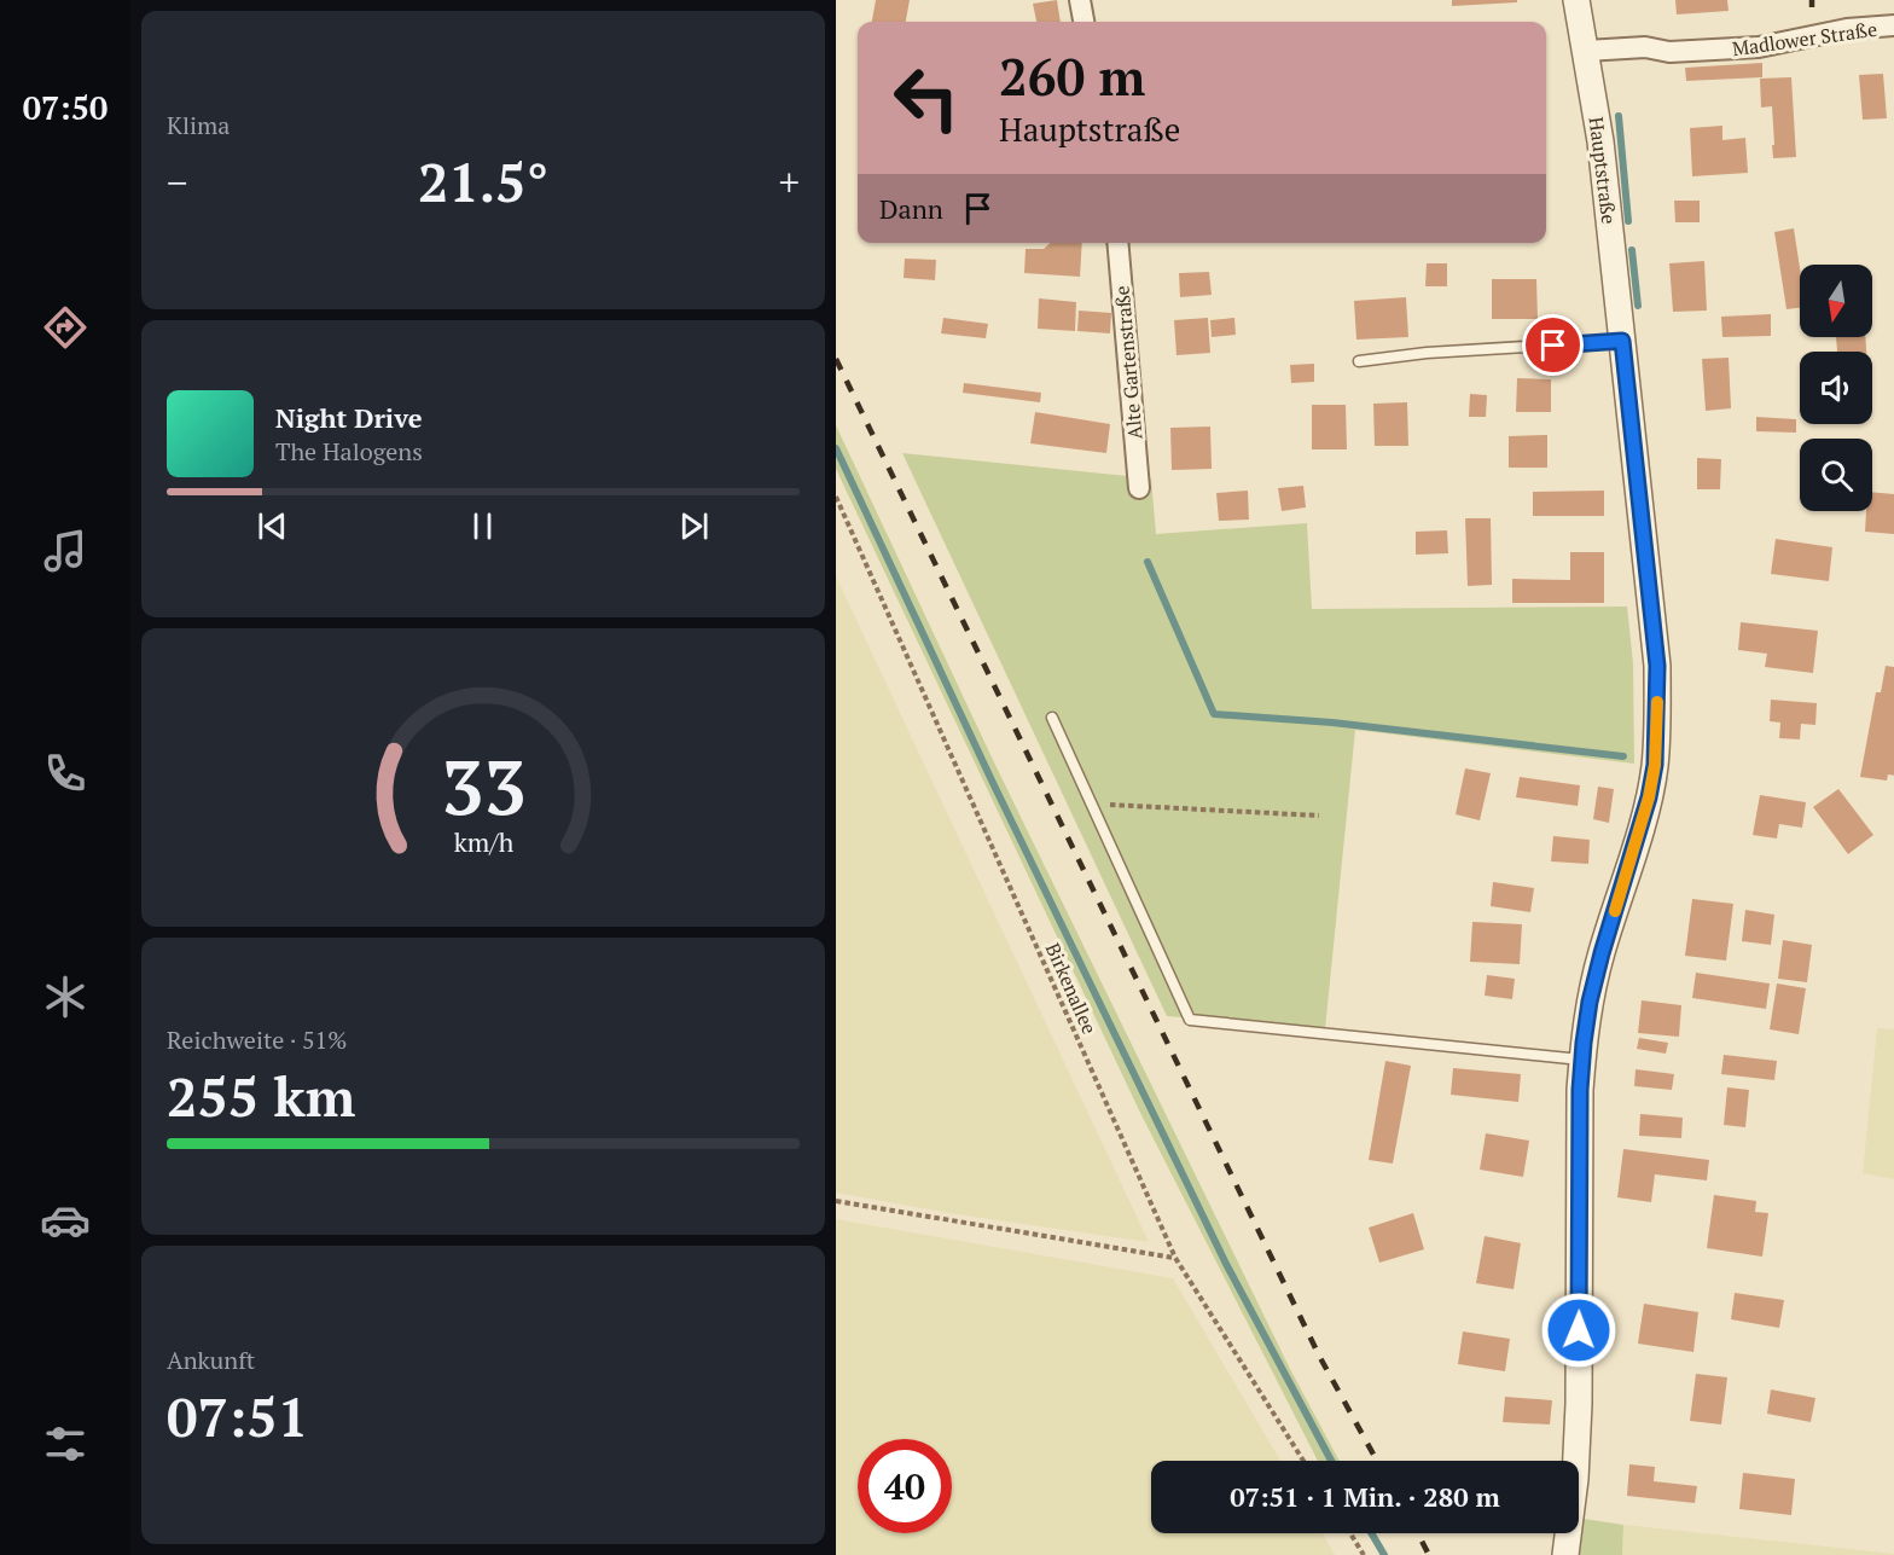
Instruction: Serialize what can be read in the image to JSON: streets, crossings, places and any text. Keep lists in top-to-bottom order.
{
  "streets": {
    "street": ["Madlower Straße", "Hauptstraße", "Alte Gartenstraße"],
    "path": ["Birkenallee"]
  },
  "crossings": [
    ["Madlower Straße", "Hauptstraße"]
  ],
  "north": "bottom",
  "page": {
    "tabs": "07:50",
    "tile": [
      "Klima",
      ["Reichweite · 51%", "255 km"],
      ["Ankunft", "07:51"]
    ],
    "turn": ["260 m", "Hauptstraße"],
    "heat": ["−", "21.5°", "+"],
    "then": "Dann",
    "song": ["Night Drive", "The Halogens"],
    "limit": "40",
    "trip": "07:51 · 1 Min. · 280 m",
    "gauge": ["33", "km/h"]
  }
}
